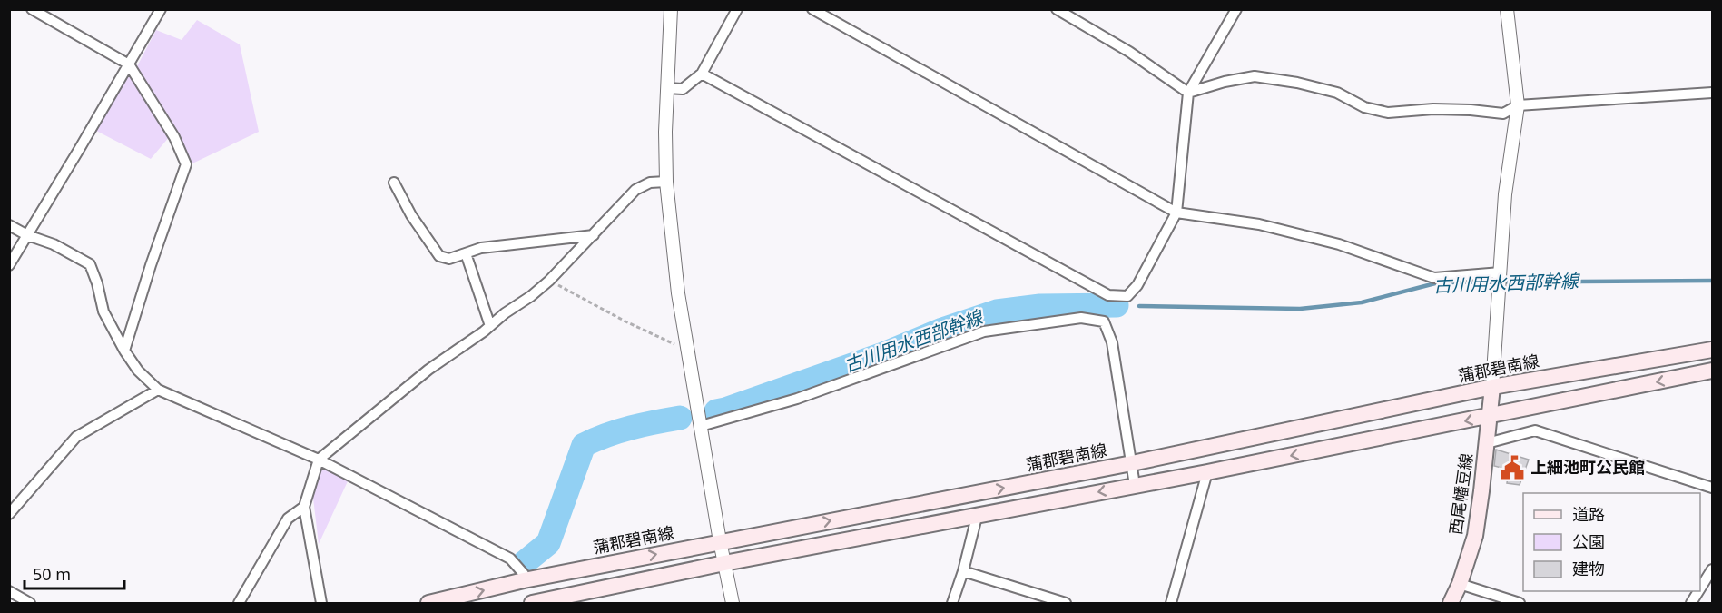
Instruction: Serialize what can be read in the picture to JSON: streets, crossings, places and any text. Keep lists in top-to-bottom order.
{
  "streets": {
    "main road": ["蒲郡碧南線", "西尾幡豆線"]
  },
  "crossings": [
    ["蒲郡碧南線", "西尾幡豆線"]
  ],
  "water": ["古川用水西部幹線"],
  "places": {
    "public building": ["上細池町公民館"]
  },
  "legend": ["道路", "公園", "建物"],
  "scale_bar": "50 m"
}
